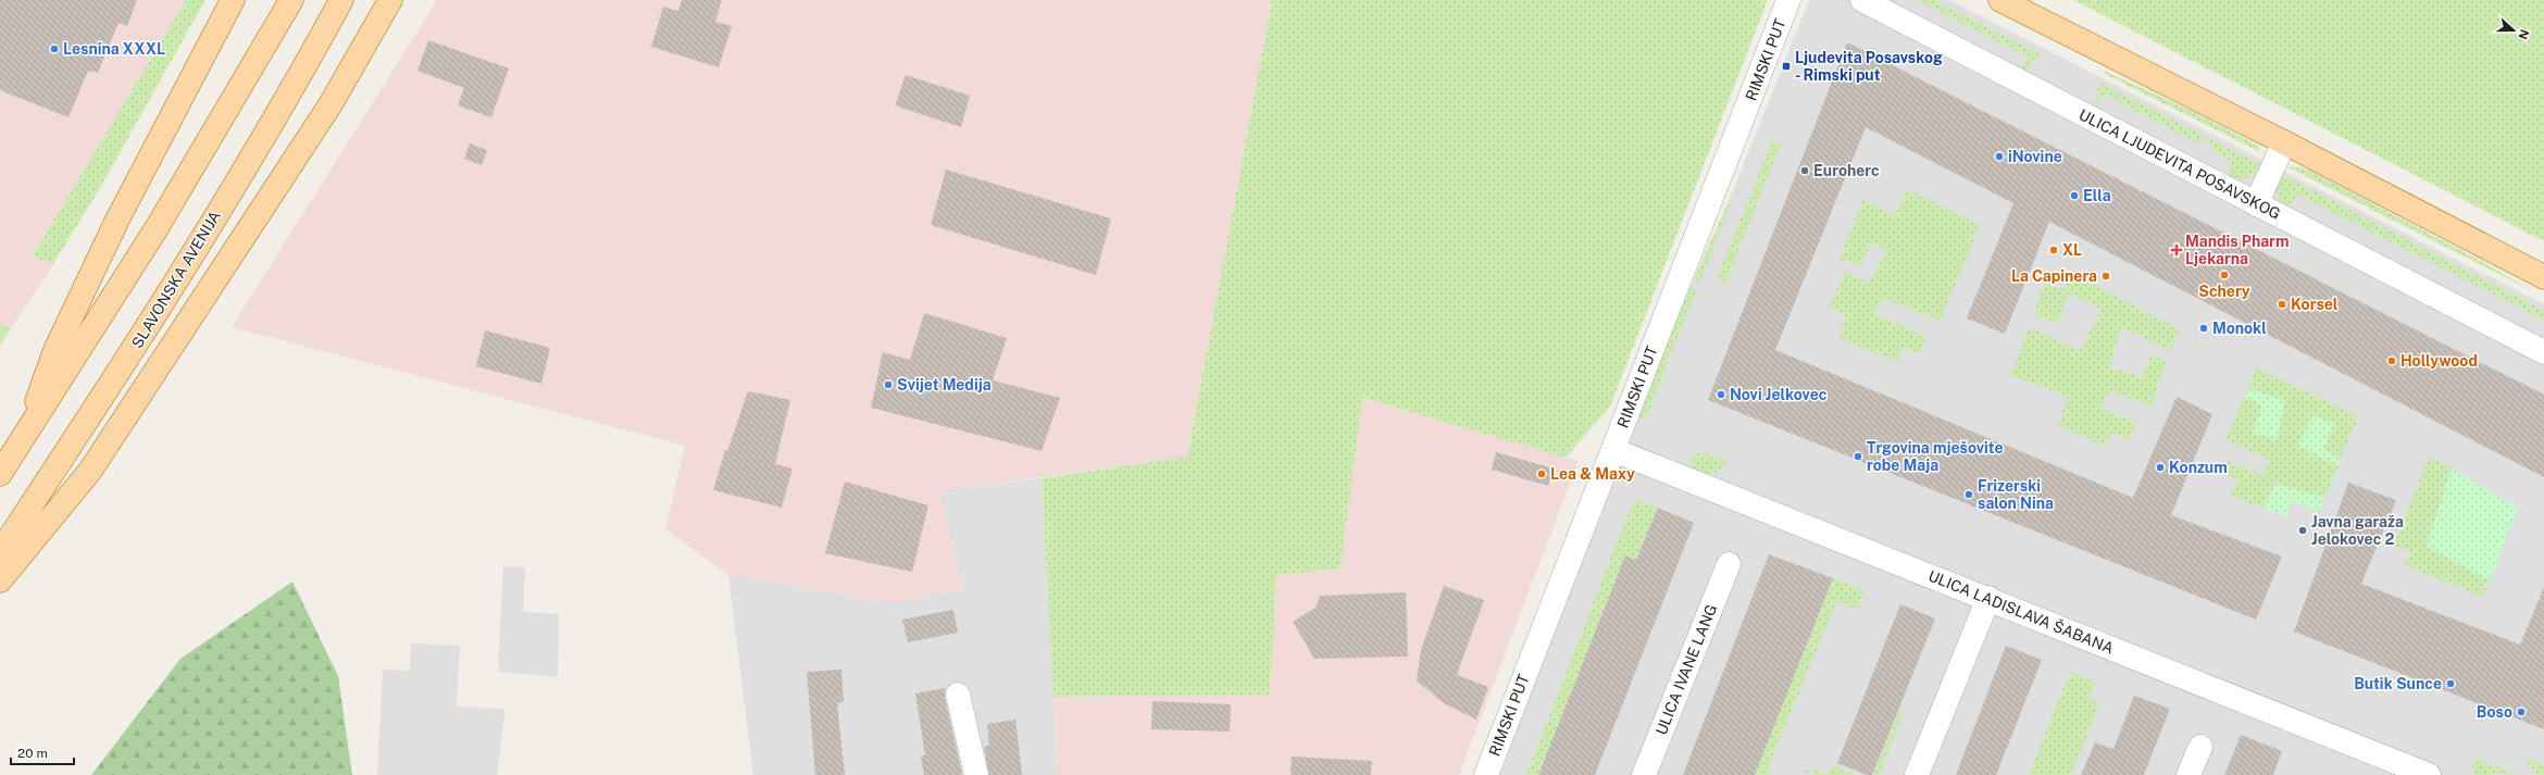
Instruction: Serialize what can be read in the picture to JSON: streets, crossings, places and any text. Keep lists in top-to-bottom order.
{
  "streets": {
    "main road": ["SLAVONSKA AVENIJA"],
    "street": [
      "RIMSKI PUT",
      "ULICA LJUDEVITA POSAVSKOG",
      "ULICA LADISLAVA ŠABANA",
      "ULICA IVANE LANG"
    ]
  },
  "crossings": [
    ["RIMSKI PUT", "ULICA LADISLAVA ŠABANA"]
  ],
  "places": {
    "other": [
      "Lesnina XXXL",
      "iNovine",
      "Euroherc",
      "Ella",
      "XL",
      "Schery",
      "La Capinera",
      "Korsel",
      "Monokl",
      "Hollywood",
      "Svijet Medija",
      "Novi Jelkovec",
      "Trgovina mješovite robe Maja",
      "Konzum",
      "Lea & Maxy",
      "Frizerski salon Nina",
      "Javna garaža Jelokovec 2",
      "Butik Sunce",
      "Boso"
    ],
    "transit": ["Ljudevita Posavskog - Rimski put"],
    "health": ["Mandis Pharm Ljekarna"]
  },
  "scale_bar": "20 m",
  "north": "right"
}
